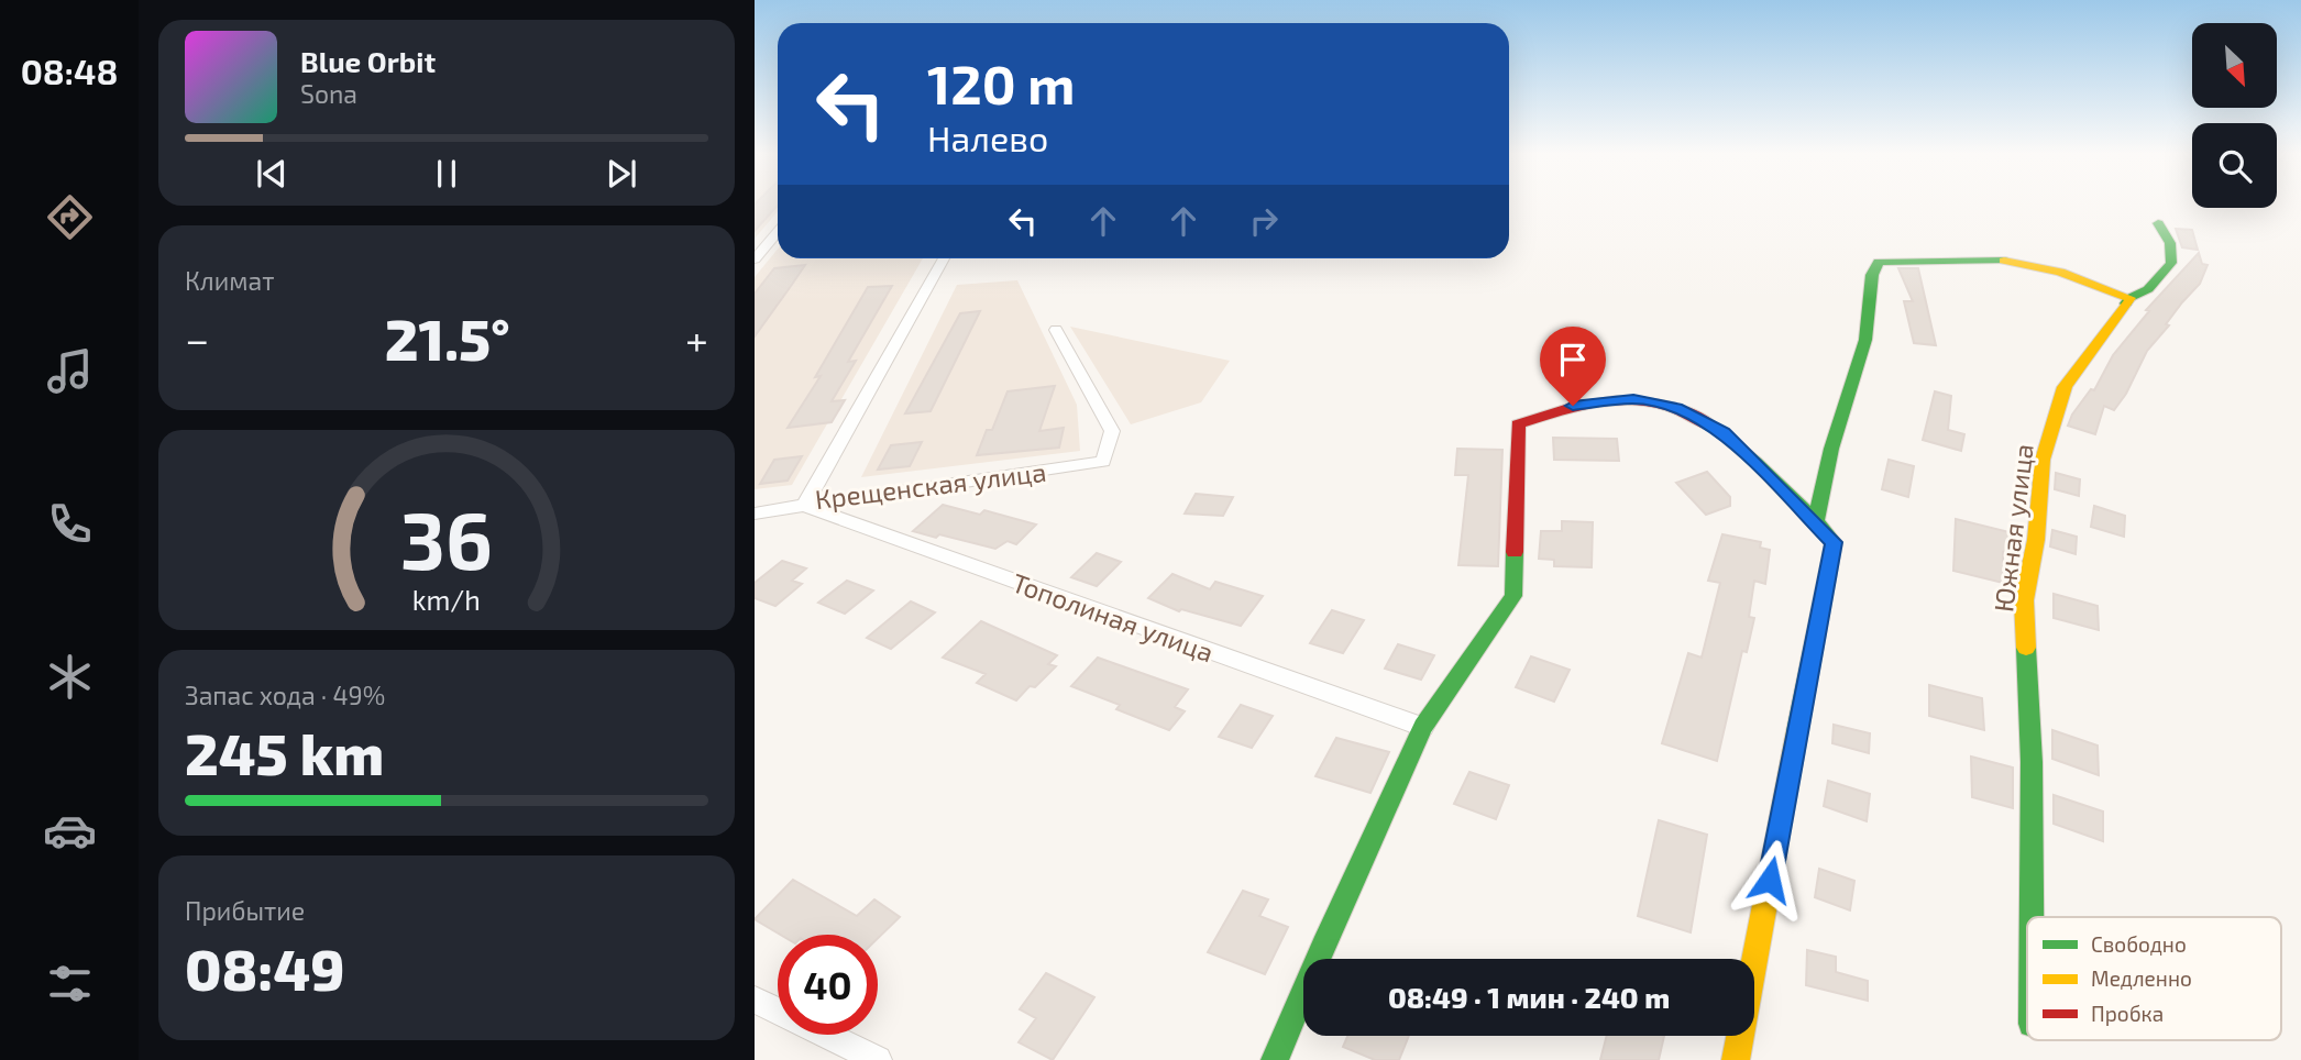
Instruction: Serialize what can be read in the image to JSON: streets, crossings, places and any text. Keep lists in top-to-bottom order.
{
  "streets": {
    "street": ["Крещенская улица", "Южная улица", "Тополиная улица"]
  },
  "crossings": [
    ["Крещенская улица", "Тополиная улица"]
  ],
  "legend": ["Свободно", "Медленно", "Пробка"],
  "north": "bottom right",
  "page": {
    "tabs": "08:48",
    "turn": ["120 m", "Налево"],
    "song": ["Blue Orbit", "Sona"],
    "tile": [
      "Климат",
      ["Запас хода · 49%", "245 km"],
      ["Прибытие", "08:49"]
    ],
    "heat": ["−", "21.5°", "+"],
    "limit": "40",
    "trip": "08:49 · 1 мин · 240 m",
    "gauge": ["36", "km/h"]
  }
}
